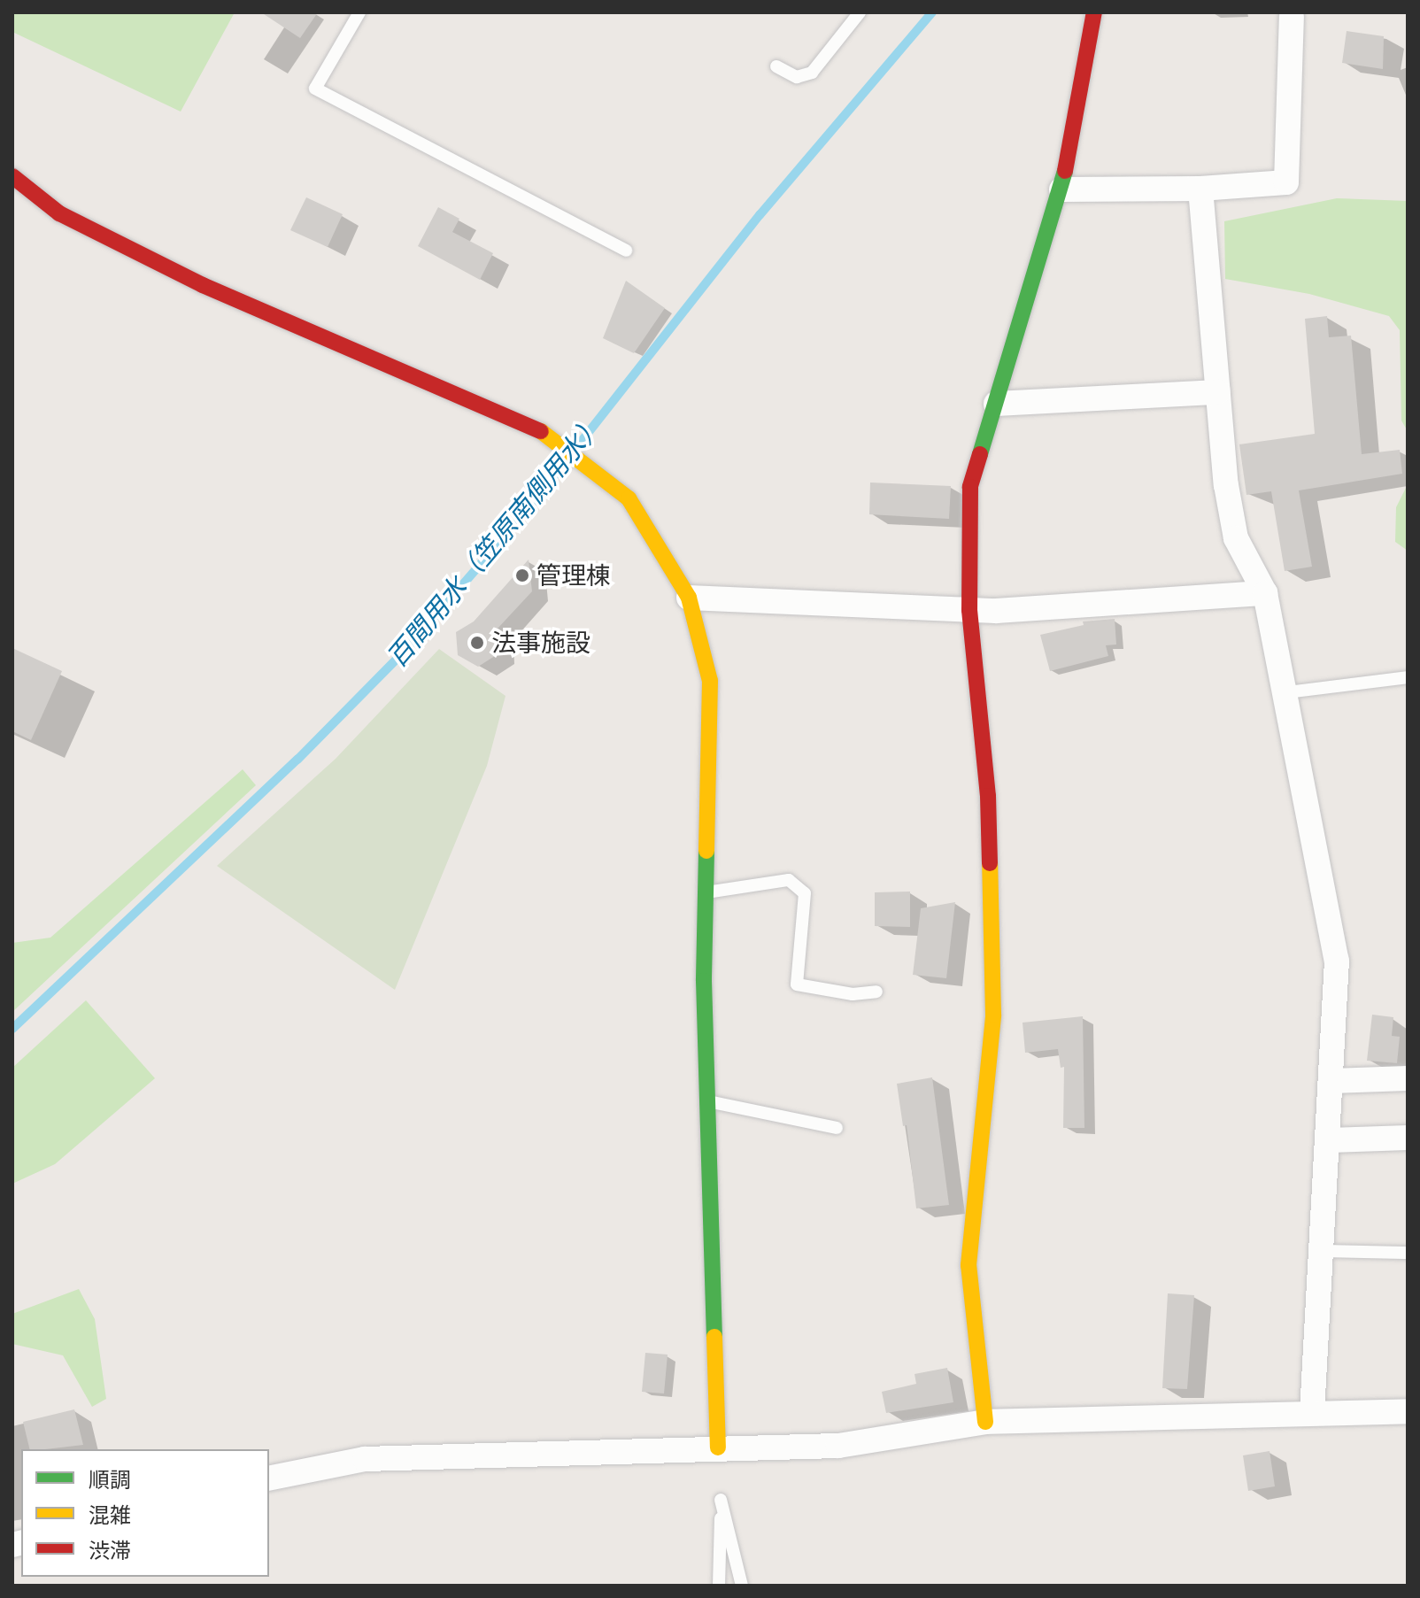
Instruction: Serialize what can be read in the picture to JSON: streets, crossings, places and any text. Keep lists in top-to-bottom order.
{
  "water": ["百間用水（笠原南側用水）"],
  "places": ["管理棟", "法事施設"],
  "legend": ["順調", "混雑", "渋滞"]
}
